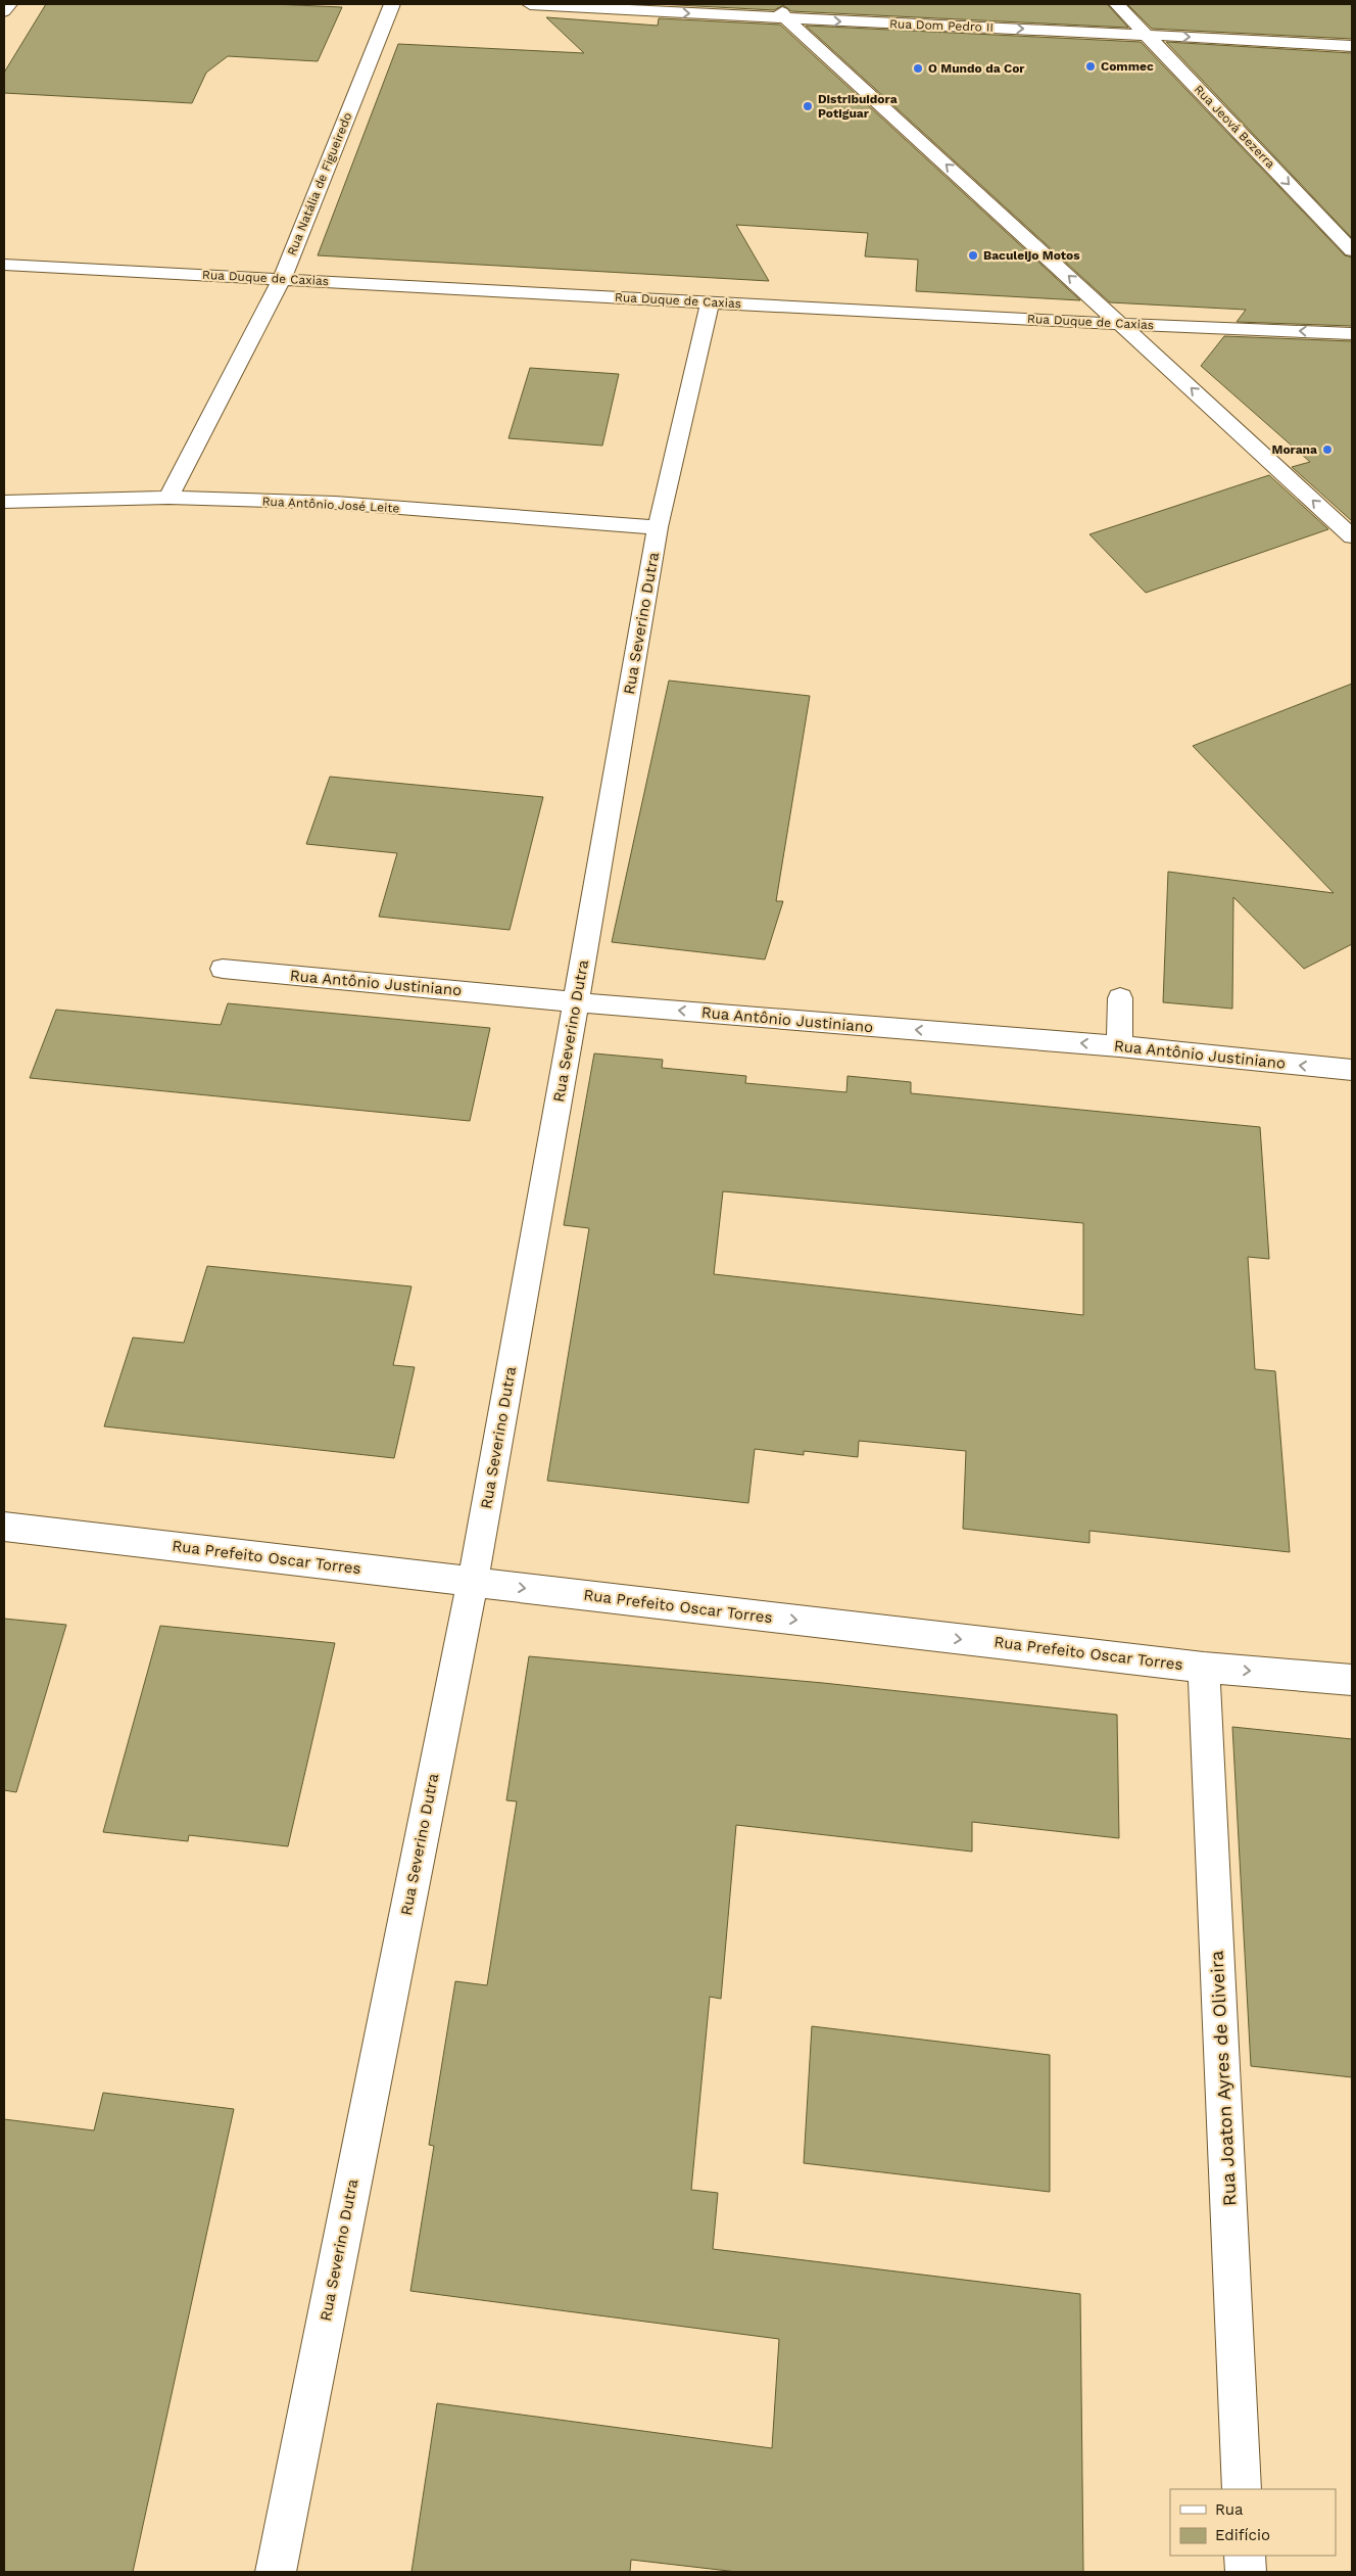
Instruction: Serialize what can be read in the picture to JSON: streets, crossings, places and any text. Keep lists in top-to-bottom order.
{
  "streets": {
    "street": [
      "Rua Dom Pedro II",
      "Rua Jeová Bezerra",
      "Rua Natália de Figueiredo",
      "Rua Duque de Caxias",
      "Rua Antônio José Leite",
      "Rua Severino Dutra",
      "Rua Antônio Justiniano",
      "Rua Prefeito Oscar Torres",
      "Rua Joaton Ayres de Oliveira"
    ]
  },
  "crossings": [
    ["Rua Dom Pedro II", "Rua Jeová Bezerra"],
    ["Rua Natália de Figueiredo", "Rua Duque de Caxias"],
    ["Rua Natália de Figueiredo", "Rua Antônio José Leite"],
    ["Rua Duque de Caxias", "Rua Severino Dutra"],
    ["Rua Antônio José Leite", "Rua Severino Dutra"],
    ["Rua Severino Dutra", "Rua Antônio Justiniano"],
    ["Rua Severino Dutra", "Rua Prefeito Oscar Torres"],
    ["Rua Prefeito Oscar Torres", "Rua Joaton Ayres de Oliveira"]
  ],
  "one_way": ["Rua Dom Pedro II", "Rua Antônio Justiniano", "Rua Prefeito Oscar Torres"],
  "places": [
    "Commec",
    "O Mundo da Cor",
    "Distribuidora Potiguar",
    "Baculeijo Motos",
    "Morana"
  ],
  "legend": ["Rua", "Edifício"]
}
